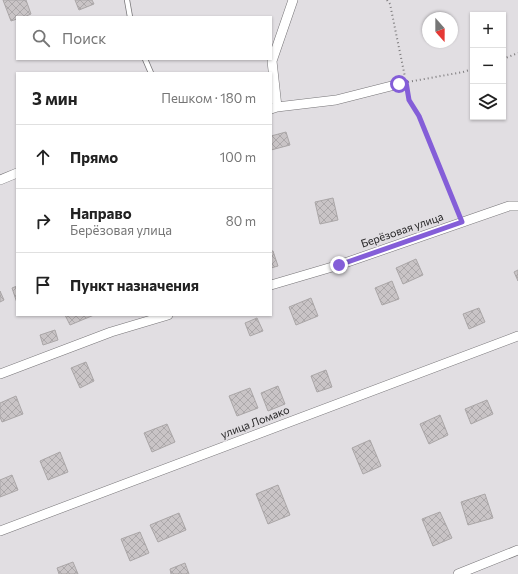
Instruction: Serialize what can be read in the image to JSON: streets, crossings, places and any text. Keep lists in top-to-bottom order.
{
  "streets": {
    "street": ["Берёзовая улица", "улица Ломако"]
  },
  "north": "bottom",
  "page": {
    "map_buttons": ["+", "−"],
    "search": "Поиск",
    "heading": ["3 мин", "Пешком · 180 m"],
    "list": [
      ["Прямо", "100 m"],
      ["Направо", "Берёзовая улица", "80 m"],
      "Пункт назначения"
    ]
  }
}
